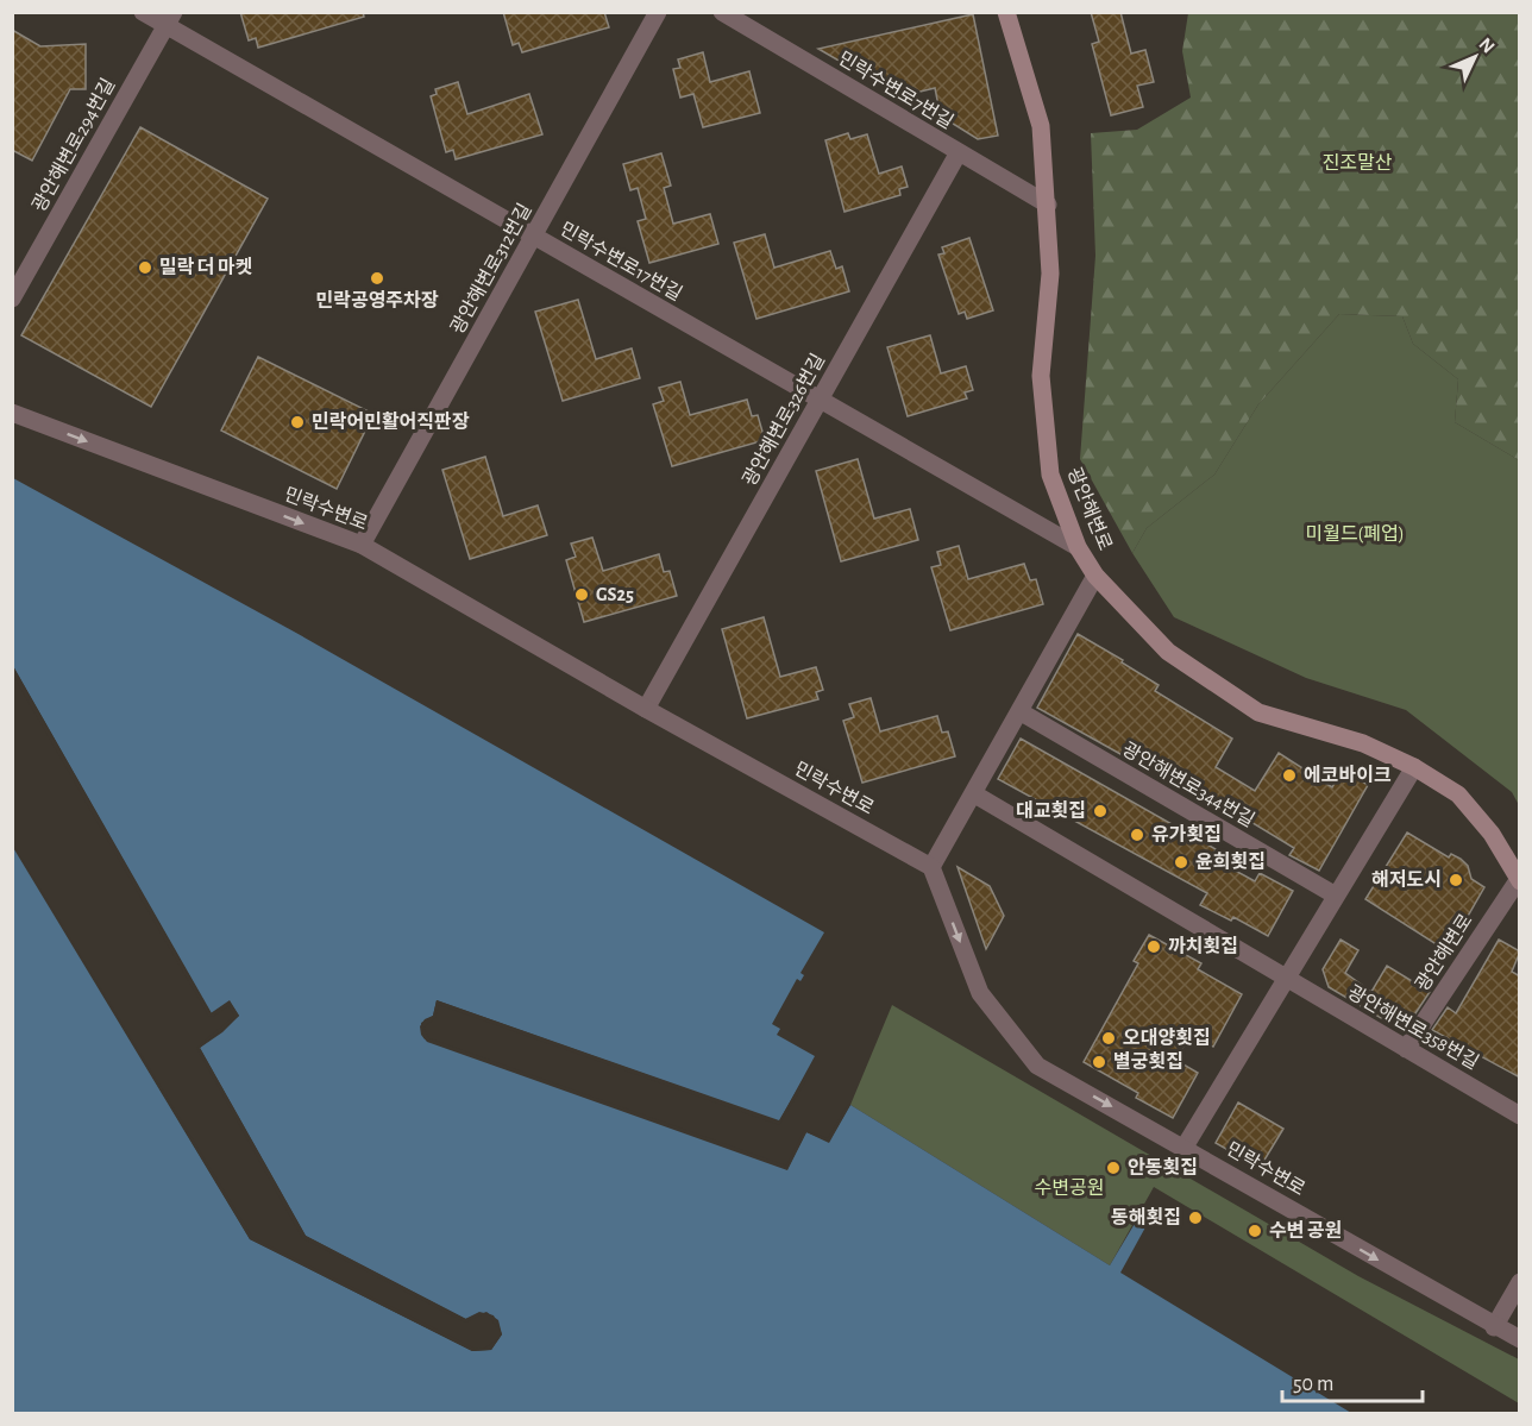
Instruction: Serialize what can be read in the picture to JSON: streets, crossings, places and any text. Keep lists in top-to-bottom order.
{
  "streets": {
    "main road": ["광안해변로"],
    "street": [
      "민락수변로7번길",
      "광안해변로294번길",
      "민락수변로17번길",
      "광안해변로312번길",
      "광안해변로326번길",
      "민락수변로",
      "광안해변로344번길",
      "광안해변로358번길"
    ]
  },
  "crossings": [
    ["민락수변로7번길", "광안해변로326번길"],
    ["민락수변로7번길", "광안해변로"],
    ["광안해변로294번길", "민락수변로17번길"],
    ["민락수변로17번길", "광안해변로312번길"],
    ["민락수변로17번길", "광안해변로326번길"],
    ["민락수변로17번길", "광안해변로"],
    ["광안해변로312번길", "민락수변로"],
    ["광안해변로326번길", "민락수변로"],
    ["광안해변로", "광안해변로358번길"]
  ],
  "one_way": ["민락수변로"],
  "parks": ["진조말산", "미월드(폐업)", "수변공원"],
  "places": [
    "밀락 더 마켓",
    "민락공영주차장",
    "민락어민활어직판장",
    "GS25",
    "에코바이크",
    "대교횟집",
    "유가횟집",
    "윤희횟집",
    "해저도시",
    "까치횟집",
    "오대양횟집",
    "별궁횟집",
    "안동횟집",
    "동해횟집",
    "수변 공원"
  ],
  "scale_bar": "50 m",
  "north": "top right"
}
